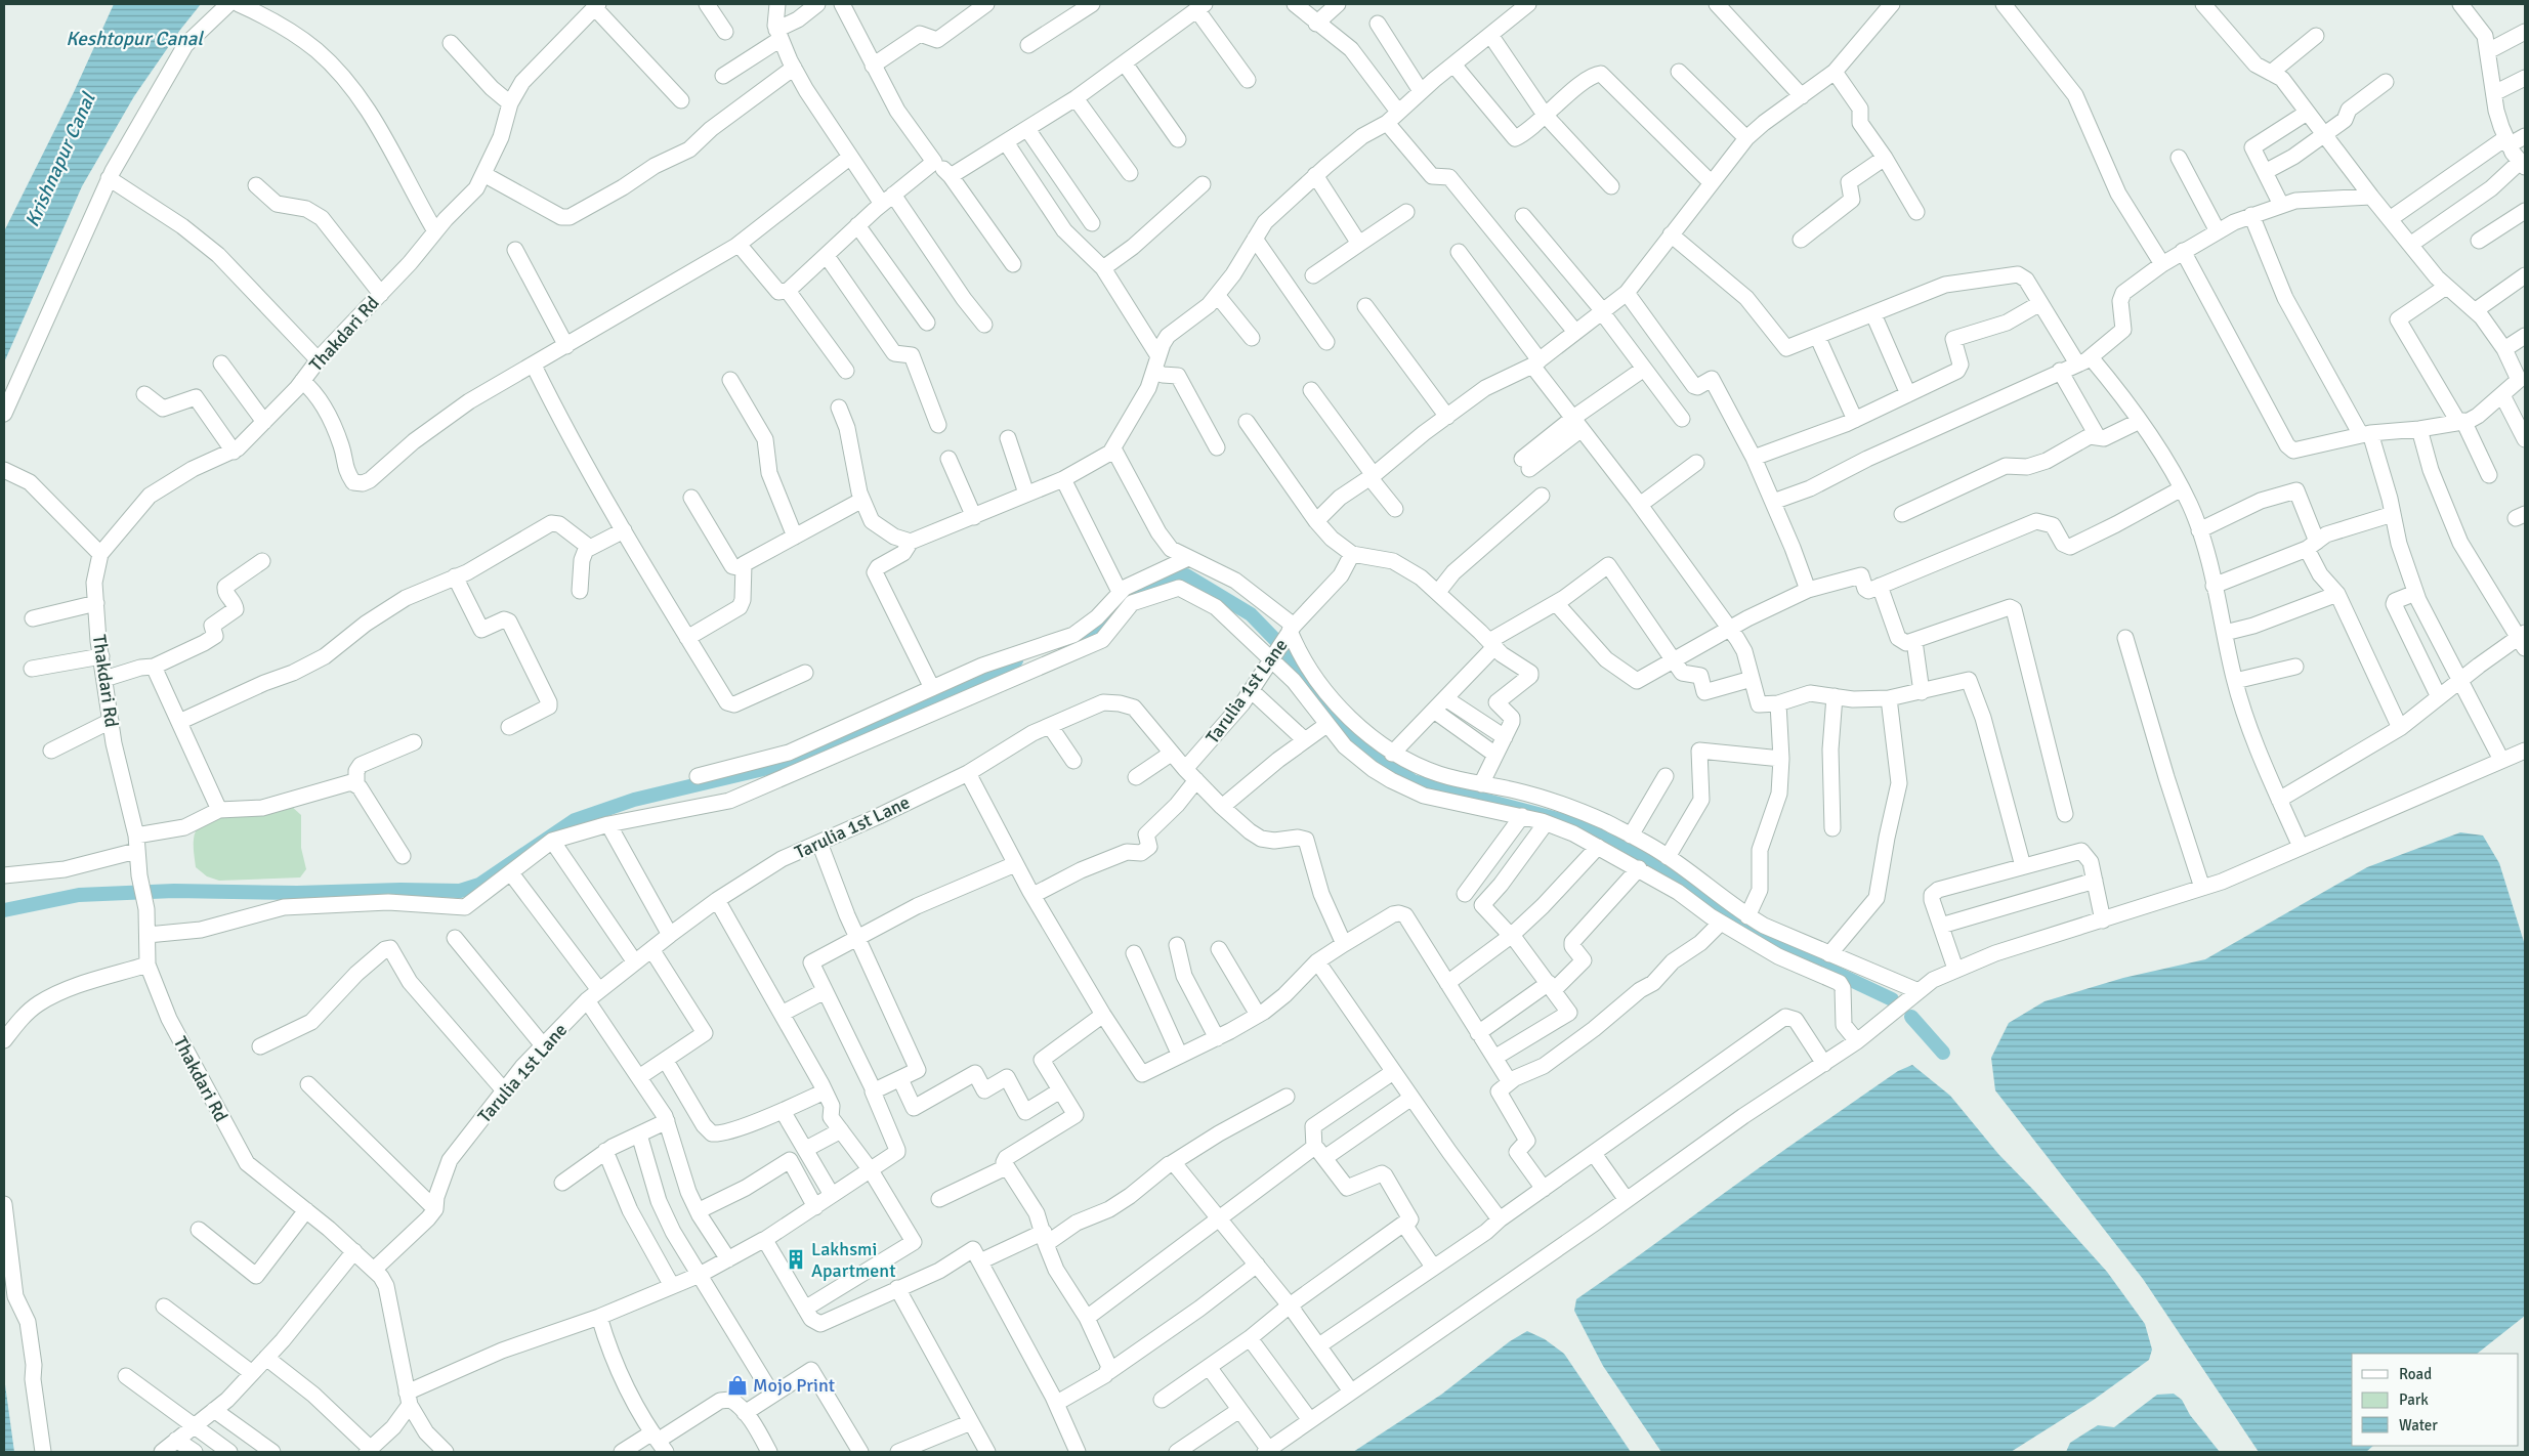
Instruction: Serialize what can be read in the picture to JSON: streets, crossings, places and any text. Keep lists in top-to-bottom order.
{
  "streets": {
    "street": ["Thakdari Rd", "Tarulia 1st Lane"]
  },
  "water": ["Keshtopur Canal", "Krishnapur Canal"],
  "places": {
    "building": ["Lakhsmi Apartment"],
    "shop": ["Mojo Print"]
  },
  "legend": ["Road", "Park", "Water"]
}
